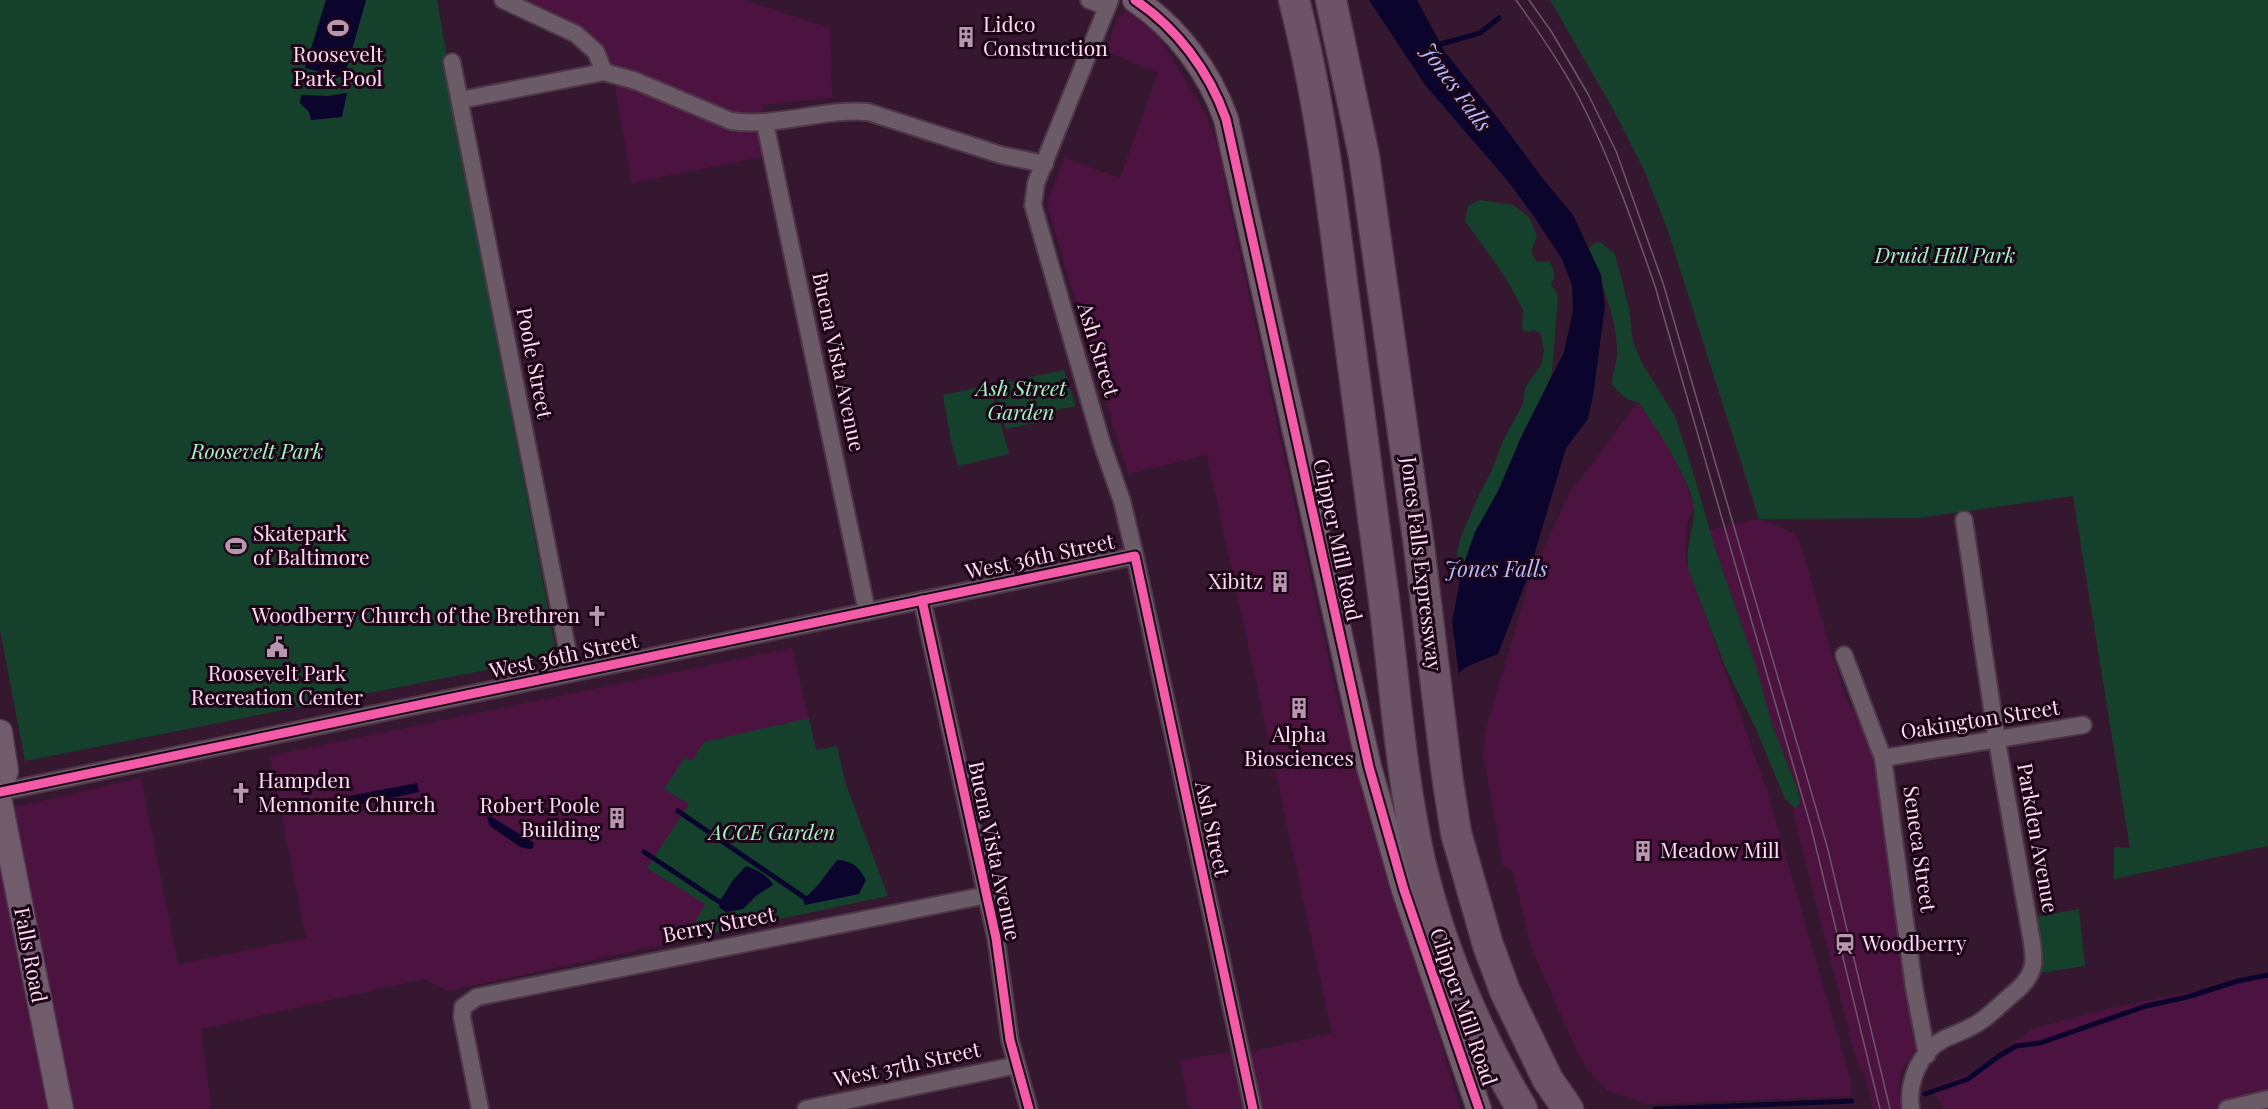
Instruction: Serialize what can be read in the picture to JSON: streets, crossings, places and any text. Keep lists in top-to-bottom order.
{
  "streets": {
    "highway": ["Jones Falls Expressway"],
    "street": [
      "Ash Street",
      "Buena Vista Avenue",
      "Poole Street",
      "Clipper Mill Road",
      "West 36th Street",
      "Oakington Street",
      "Parkden Avenue",
      "Seneca Street",
      "Berry Street",
      "Falls Road",
      "West 37th Street"
    ]
  },
  "crossings": [
    ["Ash Street", "West 36th Street"],
    ["Buena Vista Avenue", "West 36th Street"],
    ["Buena Vista Avenue", "Berry Street"],
    ["Buena Vista Avenue", "West 37th Street"],
    ["Poole Street", "West 36th Street"],
    ["Oakington Street", "Parkden Avenue"],
    ["Oakington Street", "Seneca Street"],
    ["Parkden Avenue", "Seneca Street"]
  ],
  "water": ["Jones Falls"],
  "parks": [
    "Druid Hill Park",
    "Ash Street Garden",
    "Roosevelt Park",
    "ACCE Garden"
  ],
  "places": {
    "sports": ["Roosevelt Park Pool", "Skatepark of Baltimore"],
    "building": [
      "Lidco Construction",
      "Xibitz",
      "Alpha Biosciences",
      "Robert Poole Building",
      "Meadow Mill"
    ],
    "church": ["Woodberry Church of the Brethren", "Hampden Mennonite Church"],
    "public building": ["Roosevelt Park Recreation Center"],
    "station": ["Woodberry"]
  }
}
